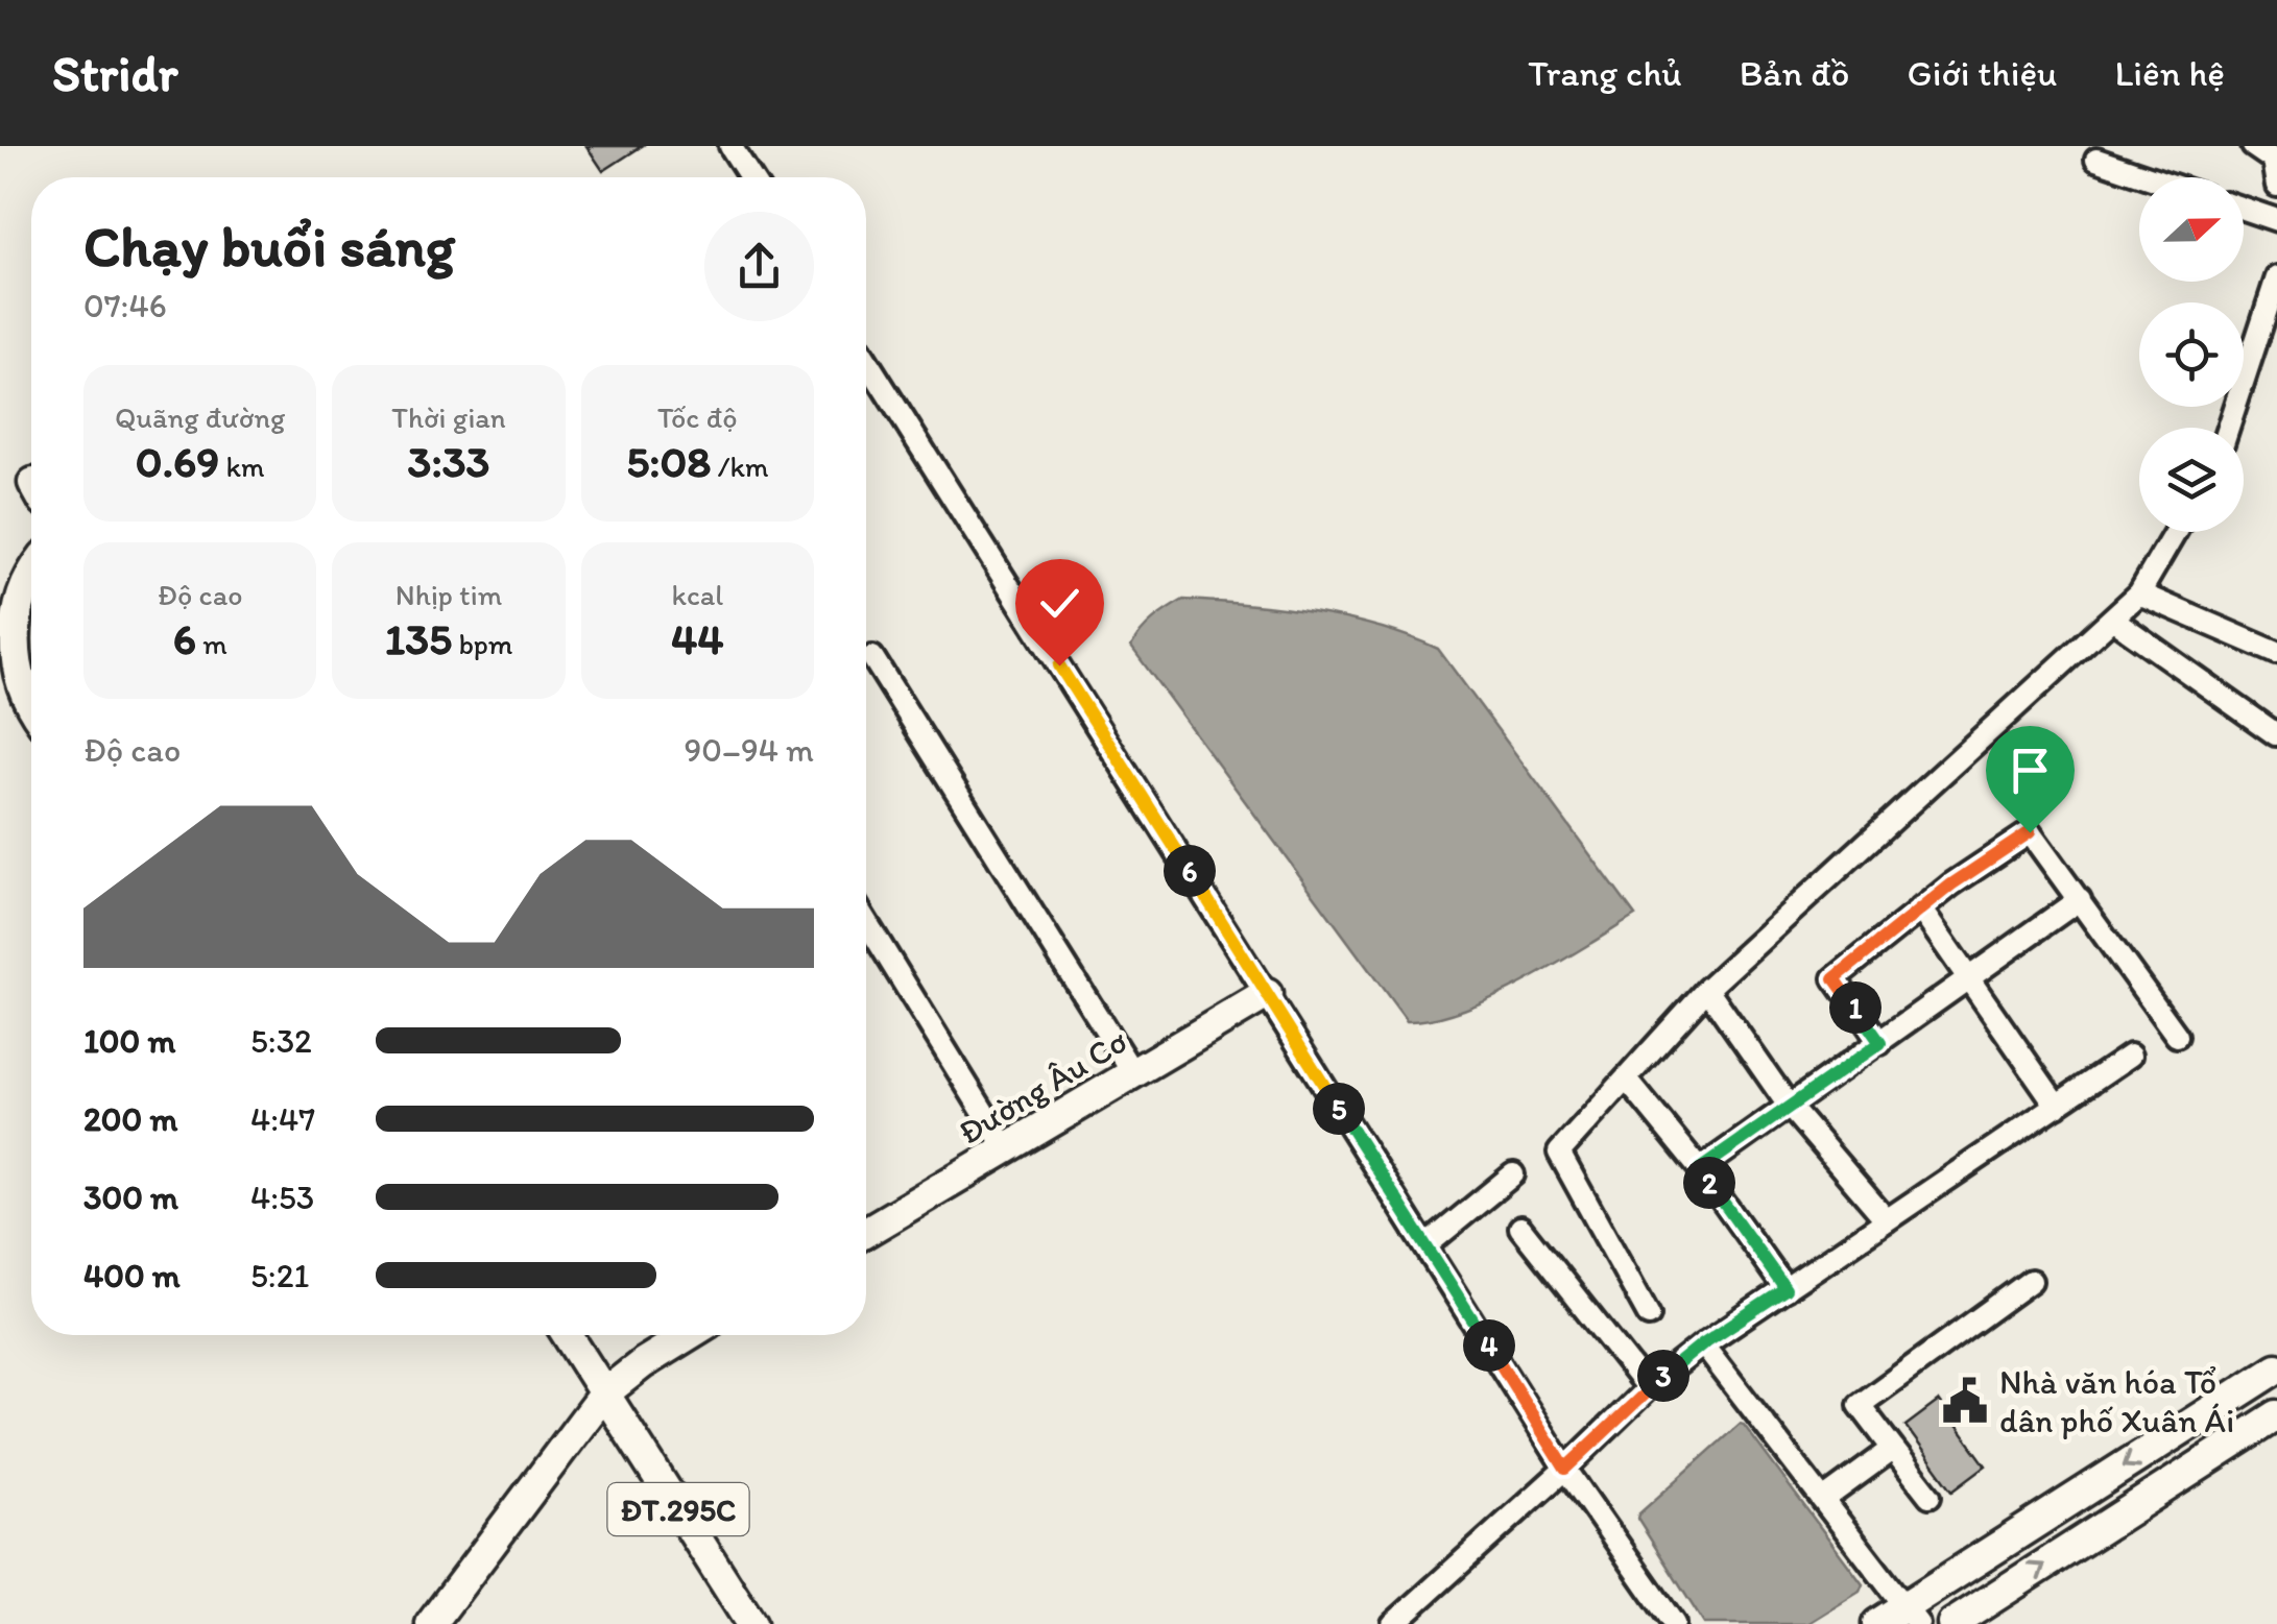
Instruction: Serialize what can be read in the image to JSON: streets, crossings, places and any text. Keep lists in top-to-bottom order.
{
  "streets": {
    "main road": ["Đường Âu Cơ", "ĐT.295C"]
  },
  "places": {
    "public building": ["Nhà văn hóa Tổ dân phố Xuân Ái"]
  },
  "north": "right",
  "page": {
    "header": "Stridr",
    "nav": [
      "Trang chủ",
      "Bản đồ",
      "Giới thiệu",
      "Liên hệ"
    ],
    "heading": ["Chạy buổi sáng", "07:46"],
    "stats": [
      ["Quãng đường", "0.69 km"],
      ["Thời gian", "3:33"],
      ["Tốc độ", "5:08 /km"],
      ["Độ cao", "6 m"],
      ["Nhịp tim", "135 bpm"],
      ["kcal", "44"]
    ],
    "chart": ["Độ cao", "90–94 m"],
    "pins": [
      "6",
      "1",
      "5",
      "2",
      "4",
      "3"
    ],
    "list": [
      {
        "name": "100 m",
        "note": "5:32"
      },
      {
        "name": "200 m",
        "note": "4:47"
      },
      {
        "name": "300 m",
        "note": "4:53"
      },
      {
        "name": "400 m",
        "note": "5:21"
      }
    ]
  }
}
